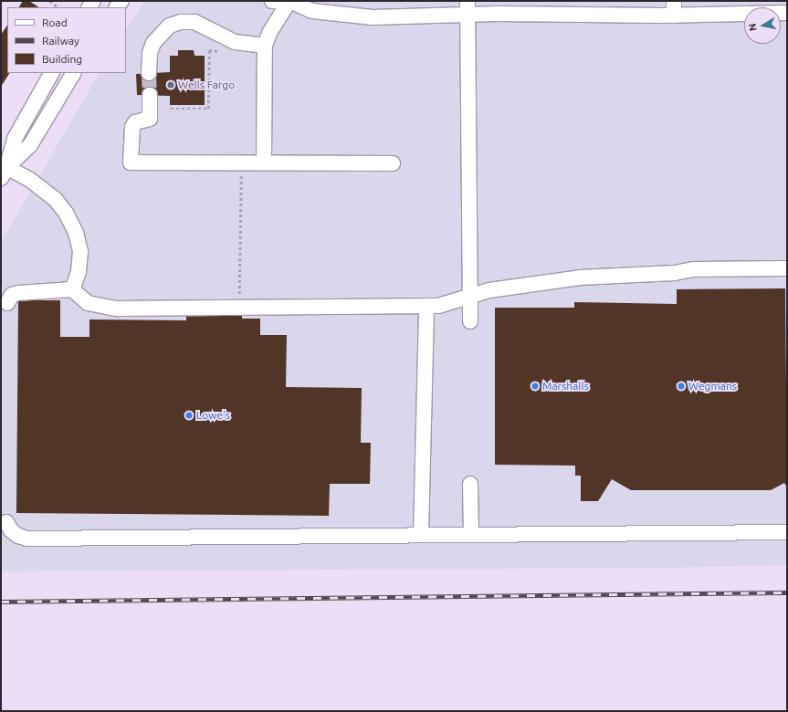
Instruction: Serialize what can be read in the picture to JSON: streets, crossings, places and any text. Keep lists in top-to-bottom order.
{
  "places": [
    "Wells Fargo",
    "Marshalls",
    "Wegmans",
    "Lowe's"
  ],
  "legend": ["Road", "Railway", "Building"],
  "north": "left"
}
